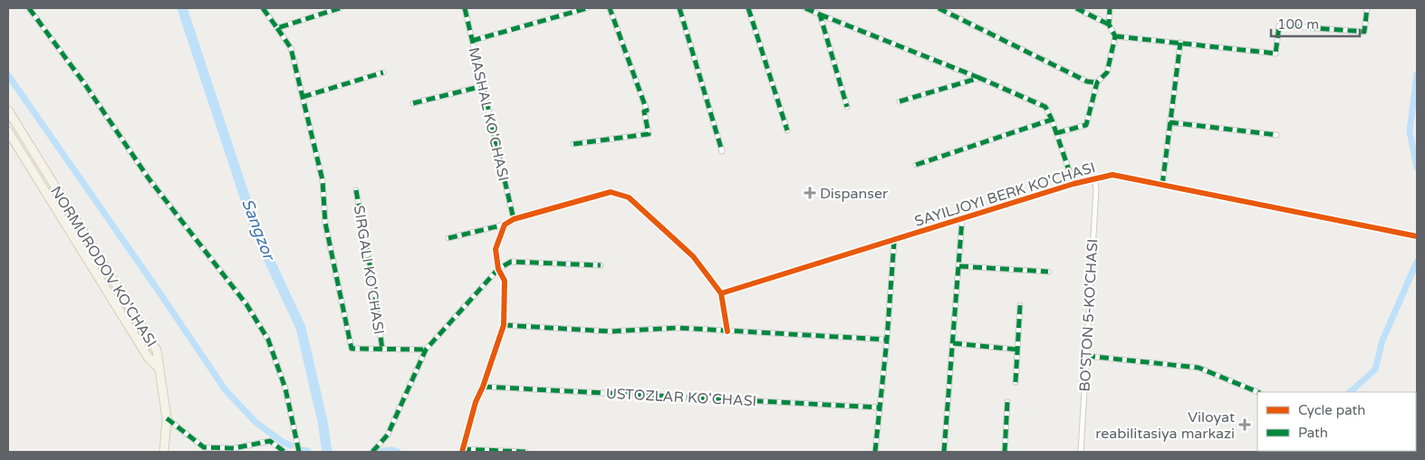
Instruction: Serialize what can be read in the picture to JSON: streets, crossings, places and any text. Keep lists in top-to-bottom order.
{
  "streets": {
    "main road": ["NORMURODOV KO'CHASI"],
    "street": [
      "MASHAL KO'CHASI",
      "SAYILJOYI BERK KO'CHASI",
      "SIRGALI KO'CHASI",
      "BO'STON 5-KO'CHASI",
      "USTOZLAR KO'CHASI"
    ]
  },
  "crossings": [
    ["SAYILJOYI BERK KO'CHASI", "BO'STON 5-KO'CHASI"]
  ],
  "water": ["Sangzor"],
  "places": {
    "health": ["Dispanser", "Viloyat reabilitasiya markazi"]
  },
  "legend": ["Cycle path", "Path"],
  "scale_bar": "100 m"
}
